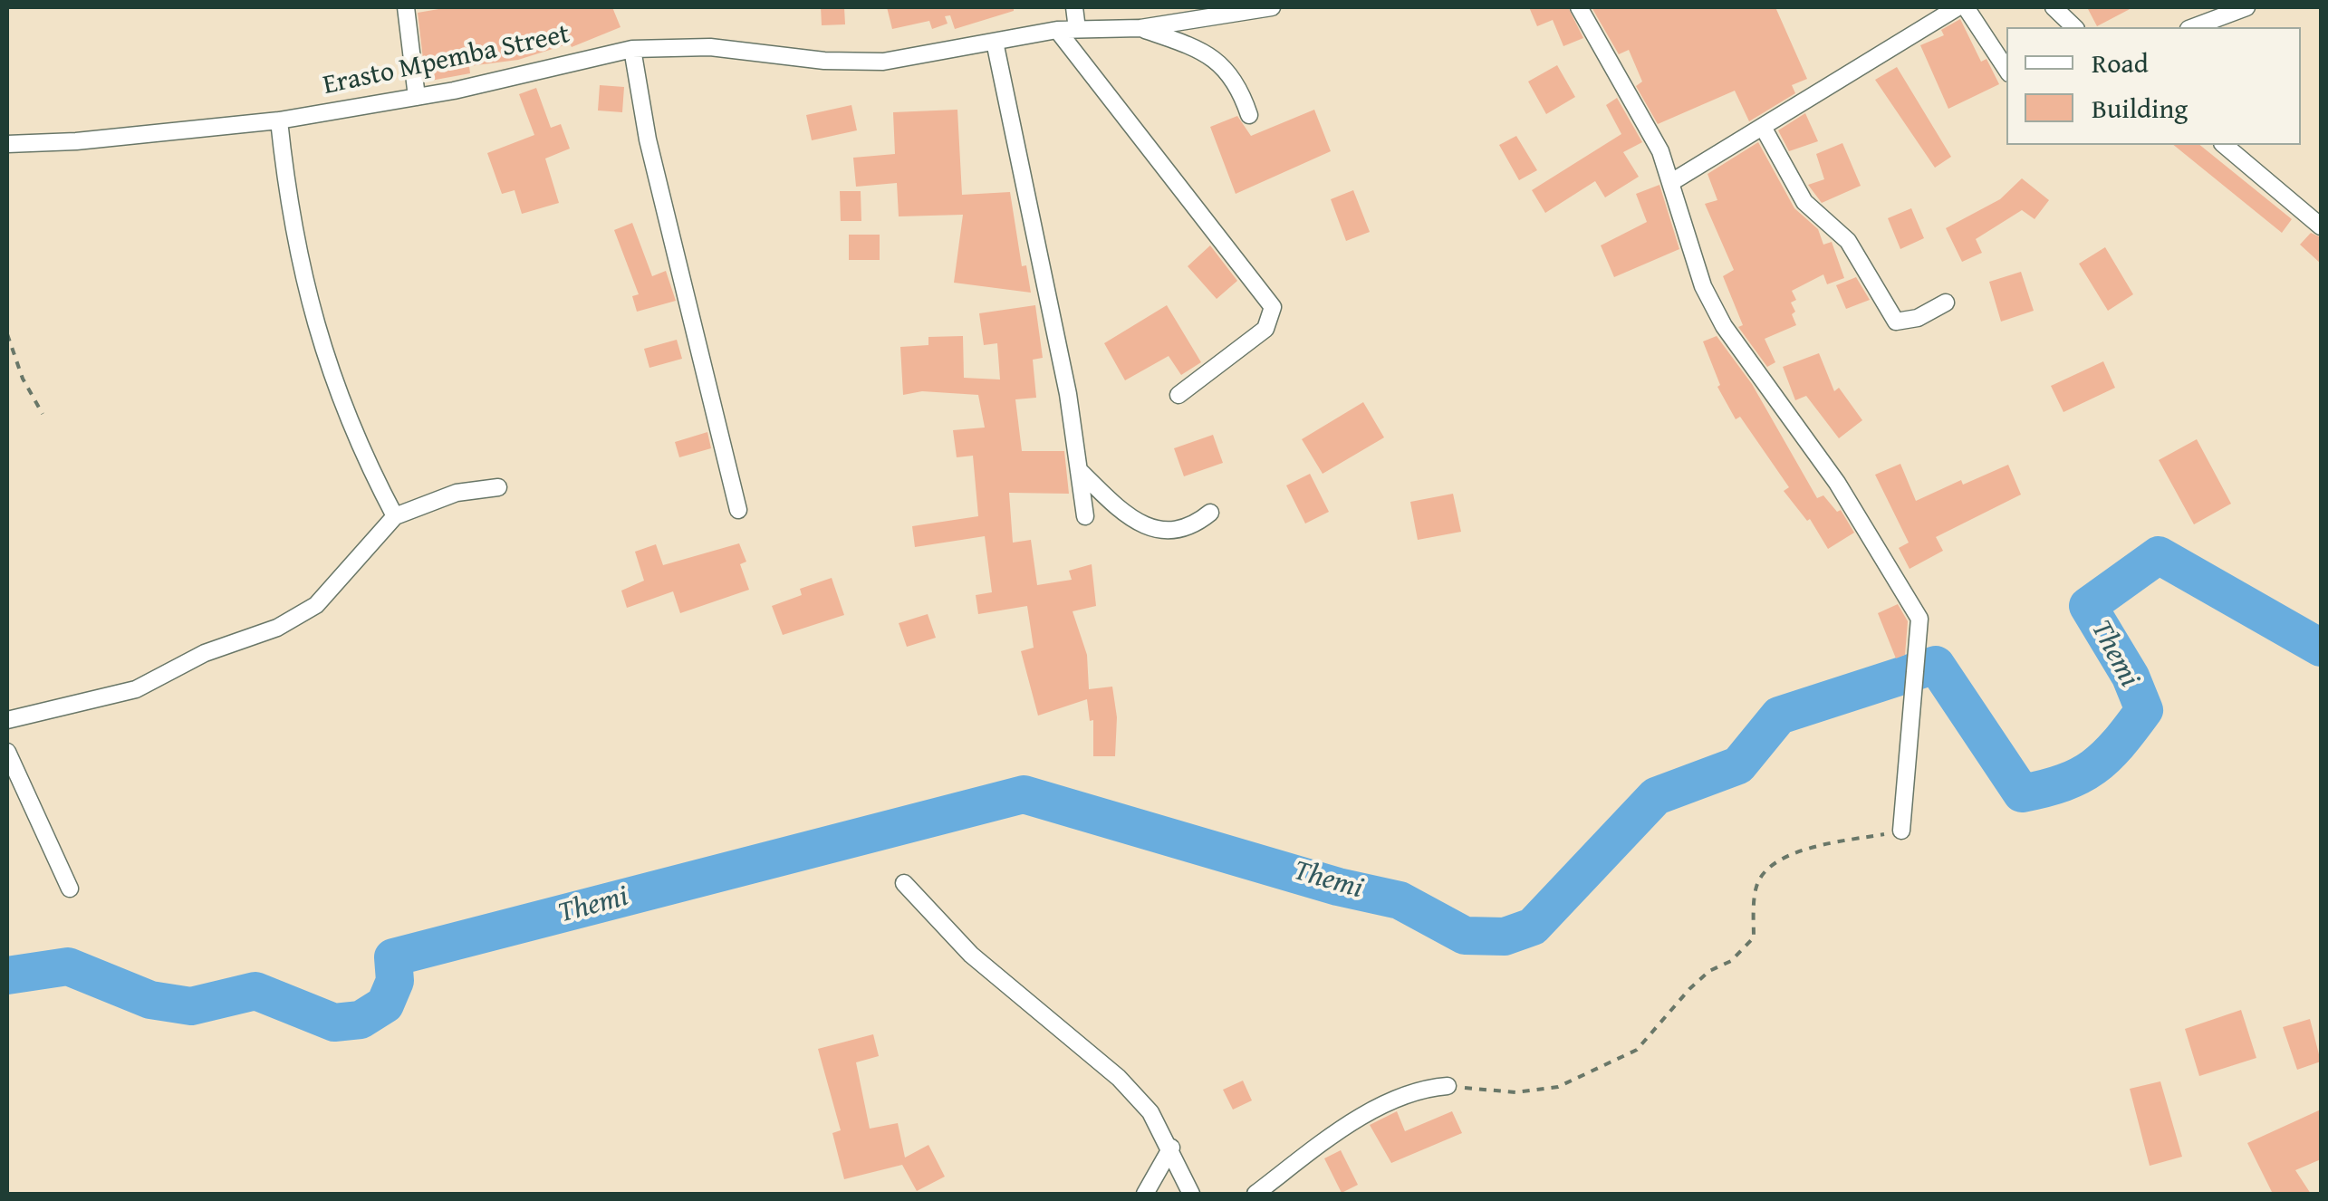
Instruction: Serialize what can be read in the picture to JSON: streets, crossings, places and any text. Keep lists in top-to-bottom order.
{
  "streets": {
    "street": ["Erasto Mpemba Street"]
  },
  "water": ["Themi"],
  "legend": ["Road", "Building"]
}
